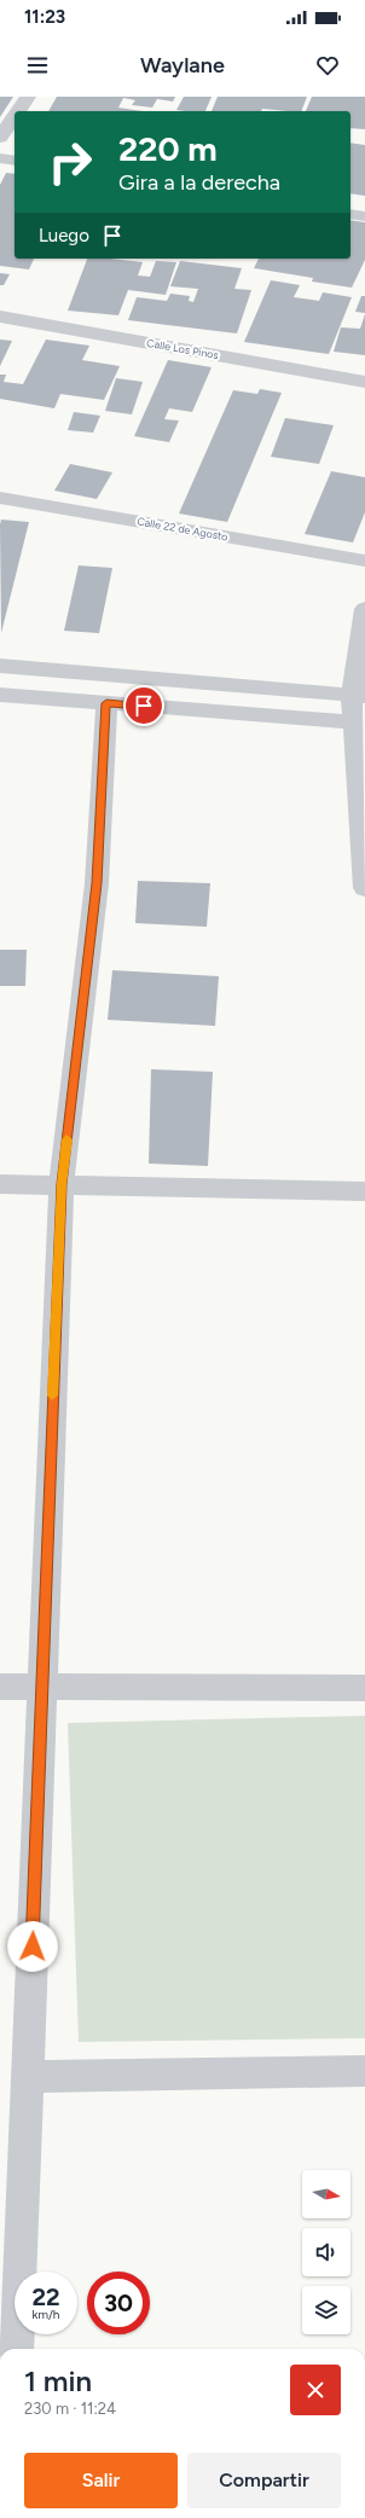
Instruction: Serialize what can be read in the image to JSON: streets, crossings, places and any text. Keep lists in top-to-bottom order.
{
  "streets": {
    "street": ["Calle Los Pinos", "Calle 22 de Agosto"]
  },
  "north": "right",
  "page": {
    "status": "11:23",
    "header": "Waylane",
    "turn": ["220 m", "Gira a la derecha"],
    "then": "Luego",
    "speed": "22 km/h",
    "limit": "30",
    "heading": ["1 min", "230 m · 11:24"],
    "buttons": ["Salir", "Compartir"]
  }
}
